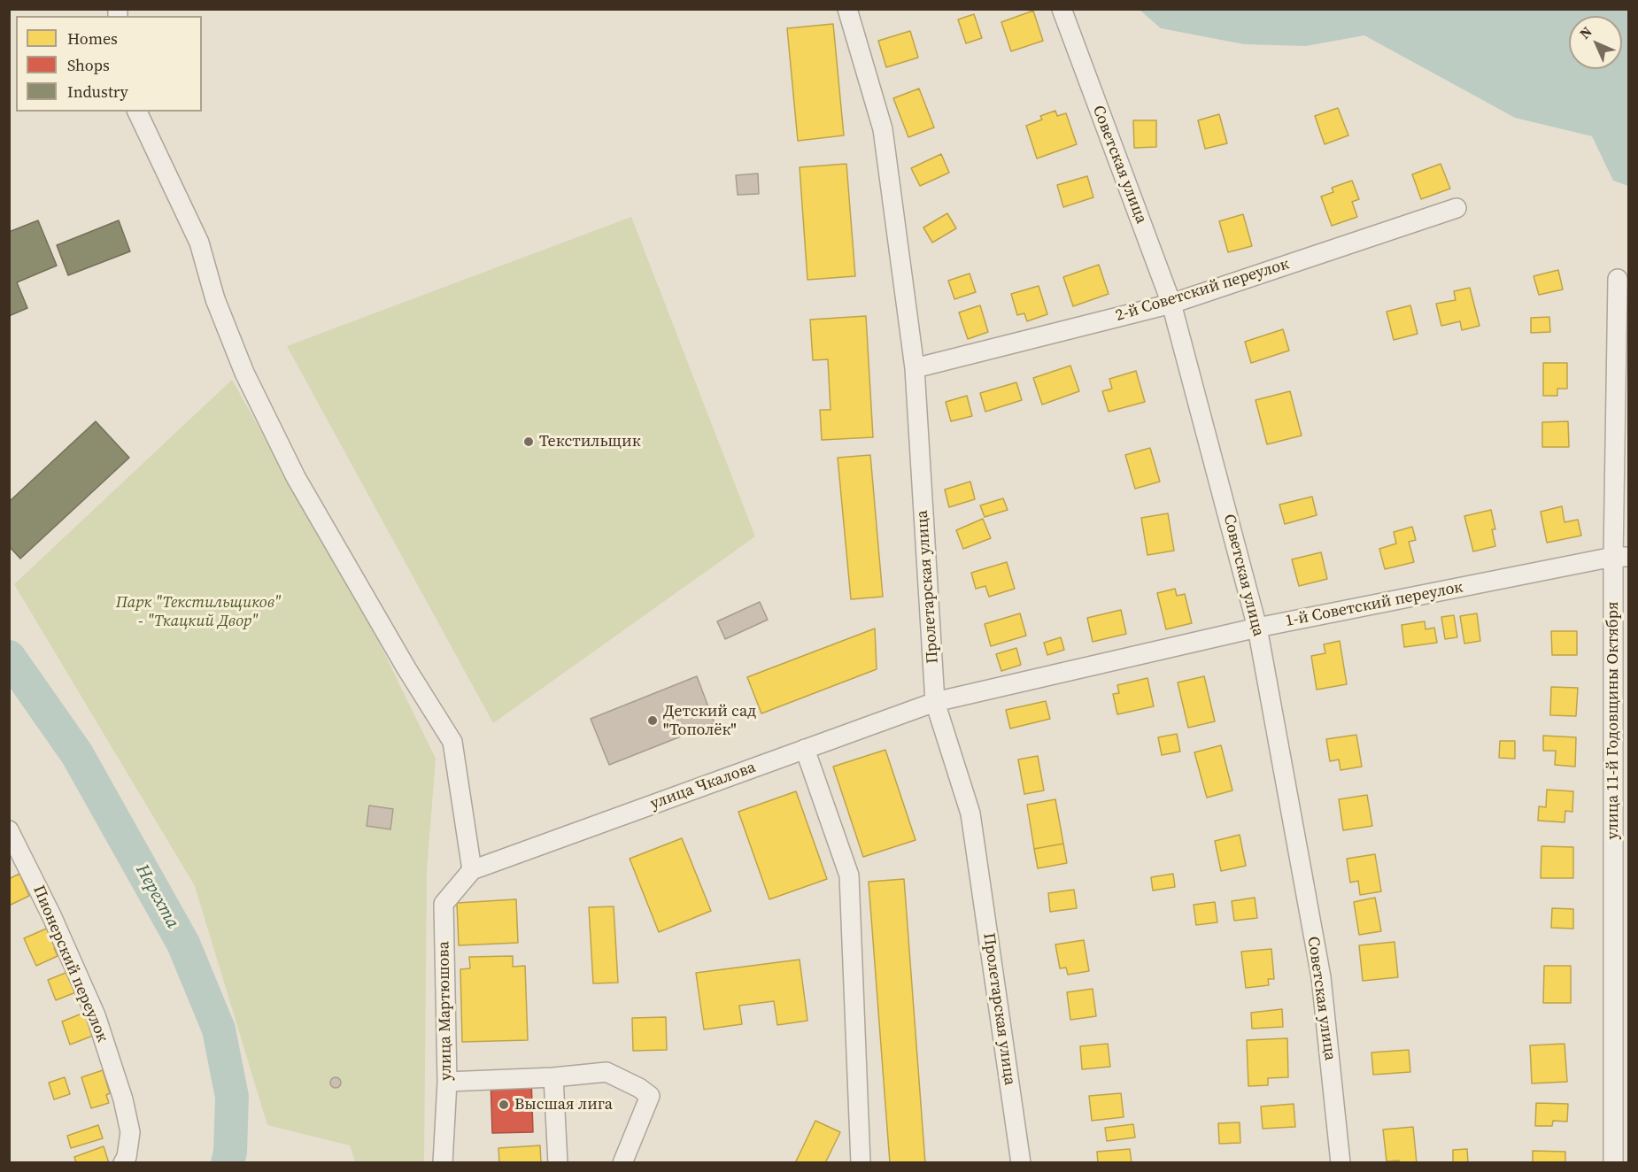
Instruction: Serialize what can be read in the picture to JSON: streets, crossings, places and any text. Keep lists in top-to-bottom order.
{
  "streets": {
    "street": [
      "Советская улица",
      "2-й Советский переулок",
      "Пролетарская улица",
      "1-й Советский переулок",
      "улица 11-й Годовщины Октября",
      "улица Чкалова",
      "Пионерский переулок",
      "улица Мартюшова"
    ]
  },
  "crossings": [
    ["Советская улица", "2-й Советский переулок"],
    ["Советская улица", "1-й Советский переулок"],
    ["2-й Советский переулок", "Пролетарская улица"],
    ["Пролетарская улица", "1-й Советский переулок"],
    ["Пролетарская улица", "улица Чкалова"],
    ["1-й Советский переулок", "улица 11-й Годовщины Октября"],
    ["1-й Советский переулок", "улица Чкалова"],
    ["улица Чкалова", "улица Мартюшова"]
  ],
  "water": ["Нерехта"],
  "parks": ["Парк \"Текстильщиков\" - \"Ткацкий Двор\""],
  "places": ["Текстильщик", "Детский сад \"Тополёк\"", "Высшая лига"],
  "legend": ["Homes", "Shops", "Industry"],
  "north": "top left"
}
